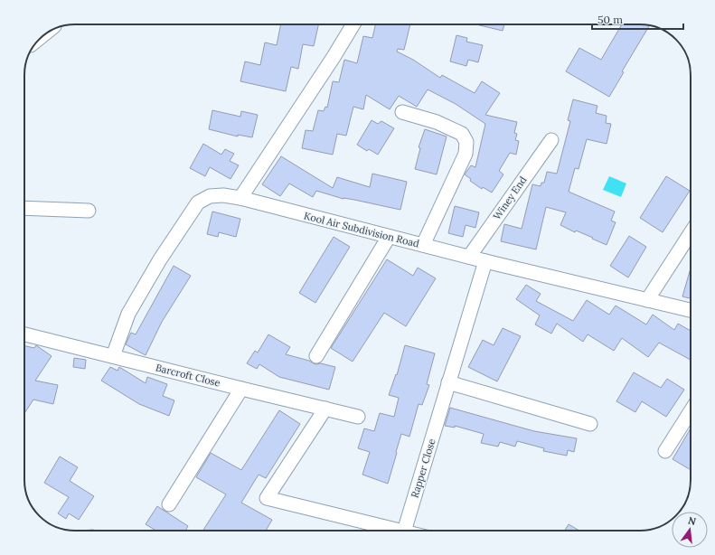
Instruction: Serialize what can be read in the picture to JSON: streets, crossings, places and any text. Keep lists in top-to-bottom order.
{
  "streets": {
    "street": [
      "Winey End",
      "Kool Air Subdivision Road",
      "Barcroft Close",
      "Rapper Close"
    ]
  },
  "crossings": [
    ["Winey End", "Kool Air Subdivision Road"],
    ["Kool Air Subdivision Road", "Barcroft Close"],
    ["Kool Air Subdivision Road", "Rapper Close"]
  ],
  "scale_bar": "50 m",
  "north": "top"
}
